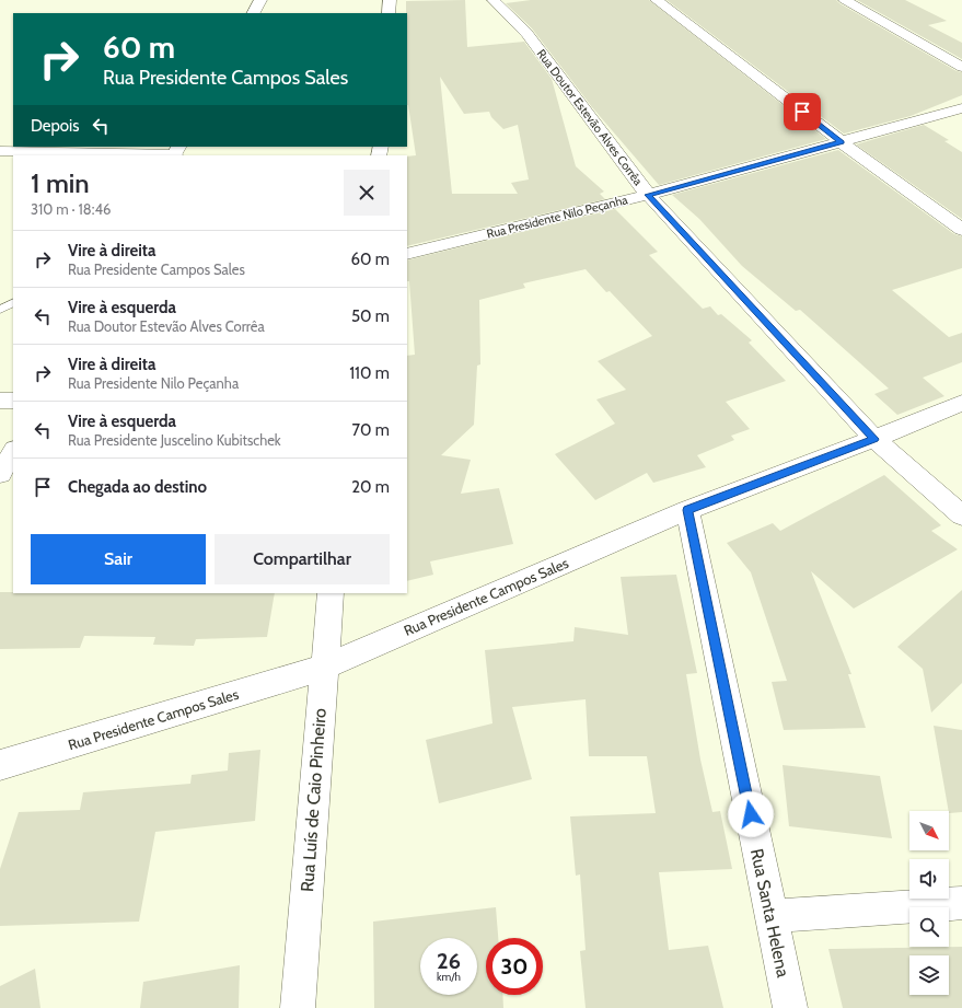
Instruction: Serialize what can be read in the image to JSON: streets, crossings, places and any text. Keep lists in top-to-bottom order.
{
  "streets": {
    "street": [
      "Rua Doutor Estevão Alves Corrêa",
      "Rua Presidente Nilo Peçanha",
      "Rua Presidente Campos Sales",
      "Rua Luís de Caio Pinheiro",
      "Rua Santa Helena"
    ]
  },
  "crossings": [
    ["Rua Doutor Estevão Alves Corrêa", "Rua Presidente Nilo Peçanha"],
    ["Rua Doutor Estevão Alves Corrêa", "Rua Presidente Campos Sales"],
    ["Rua Presidente Campos Sales", "Rua Luís de Caio Pinheiro"],
    ["Rua Presidente Campos Sales", "Rua Santa Helena"]
  ],
  "north": "bottom right",
  "page": {
    "turn": ["60 m", "Rua Presidente Campos Sales"],
    "then": "Depois",
    "heading": ["1 min", "310 m · 18:46"],
    "list": [
      {
        "name": "Vire à direita",
        "note": "Rua Presidente Campos Sales",
        "value": "60 m"
      },
      {
        "name": "Vire à esquerda",
        "note": "Rua Doutor Estevão Alves Corrêa",
        "value": "50 m"
      },
      {
        "name": "Vire à direita",
        "note": "Rua Presidente Nilo Peçanha",
        "value": "110 m"
      },
      {
        "name": "Vire à esquerda",
        "note": "Rua Presidente Juscelino Kubitschek",
        "value": "70 m"
      },
      {
        "name": "Chegada ao destino",
        "value": "20 m"
      }
    ],
    "buttons": ["Sair", "Compartilhar"],
    "speed": "26 km/h",
    "limit": "30"
  }
}
